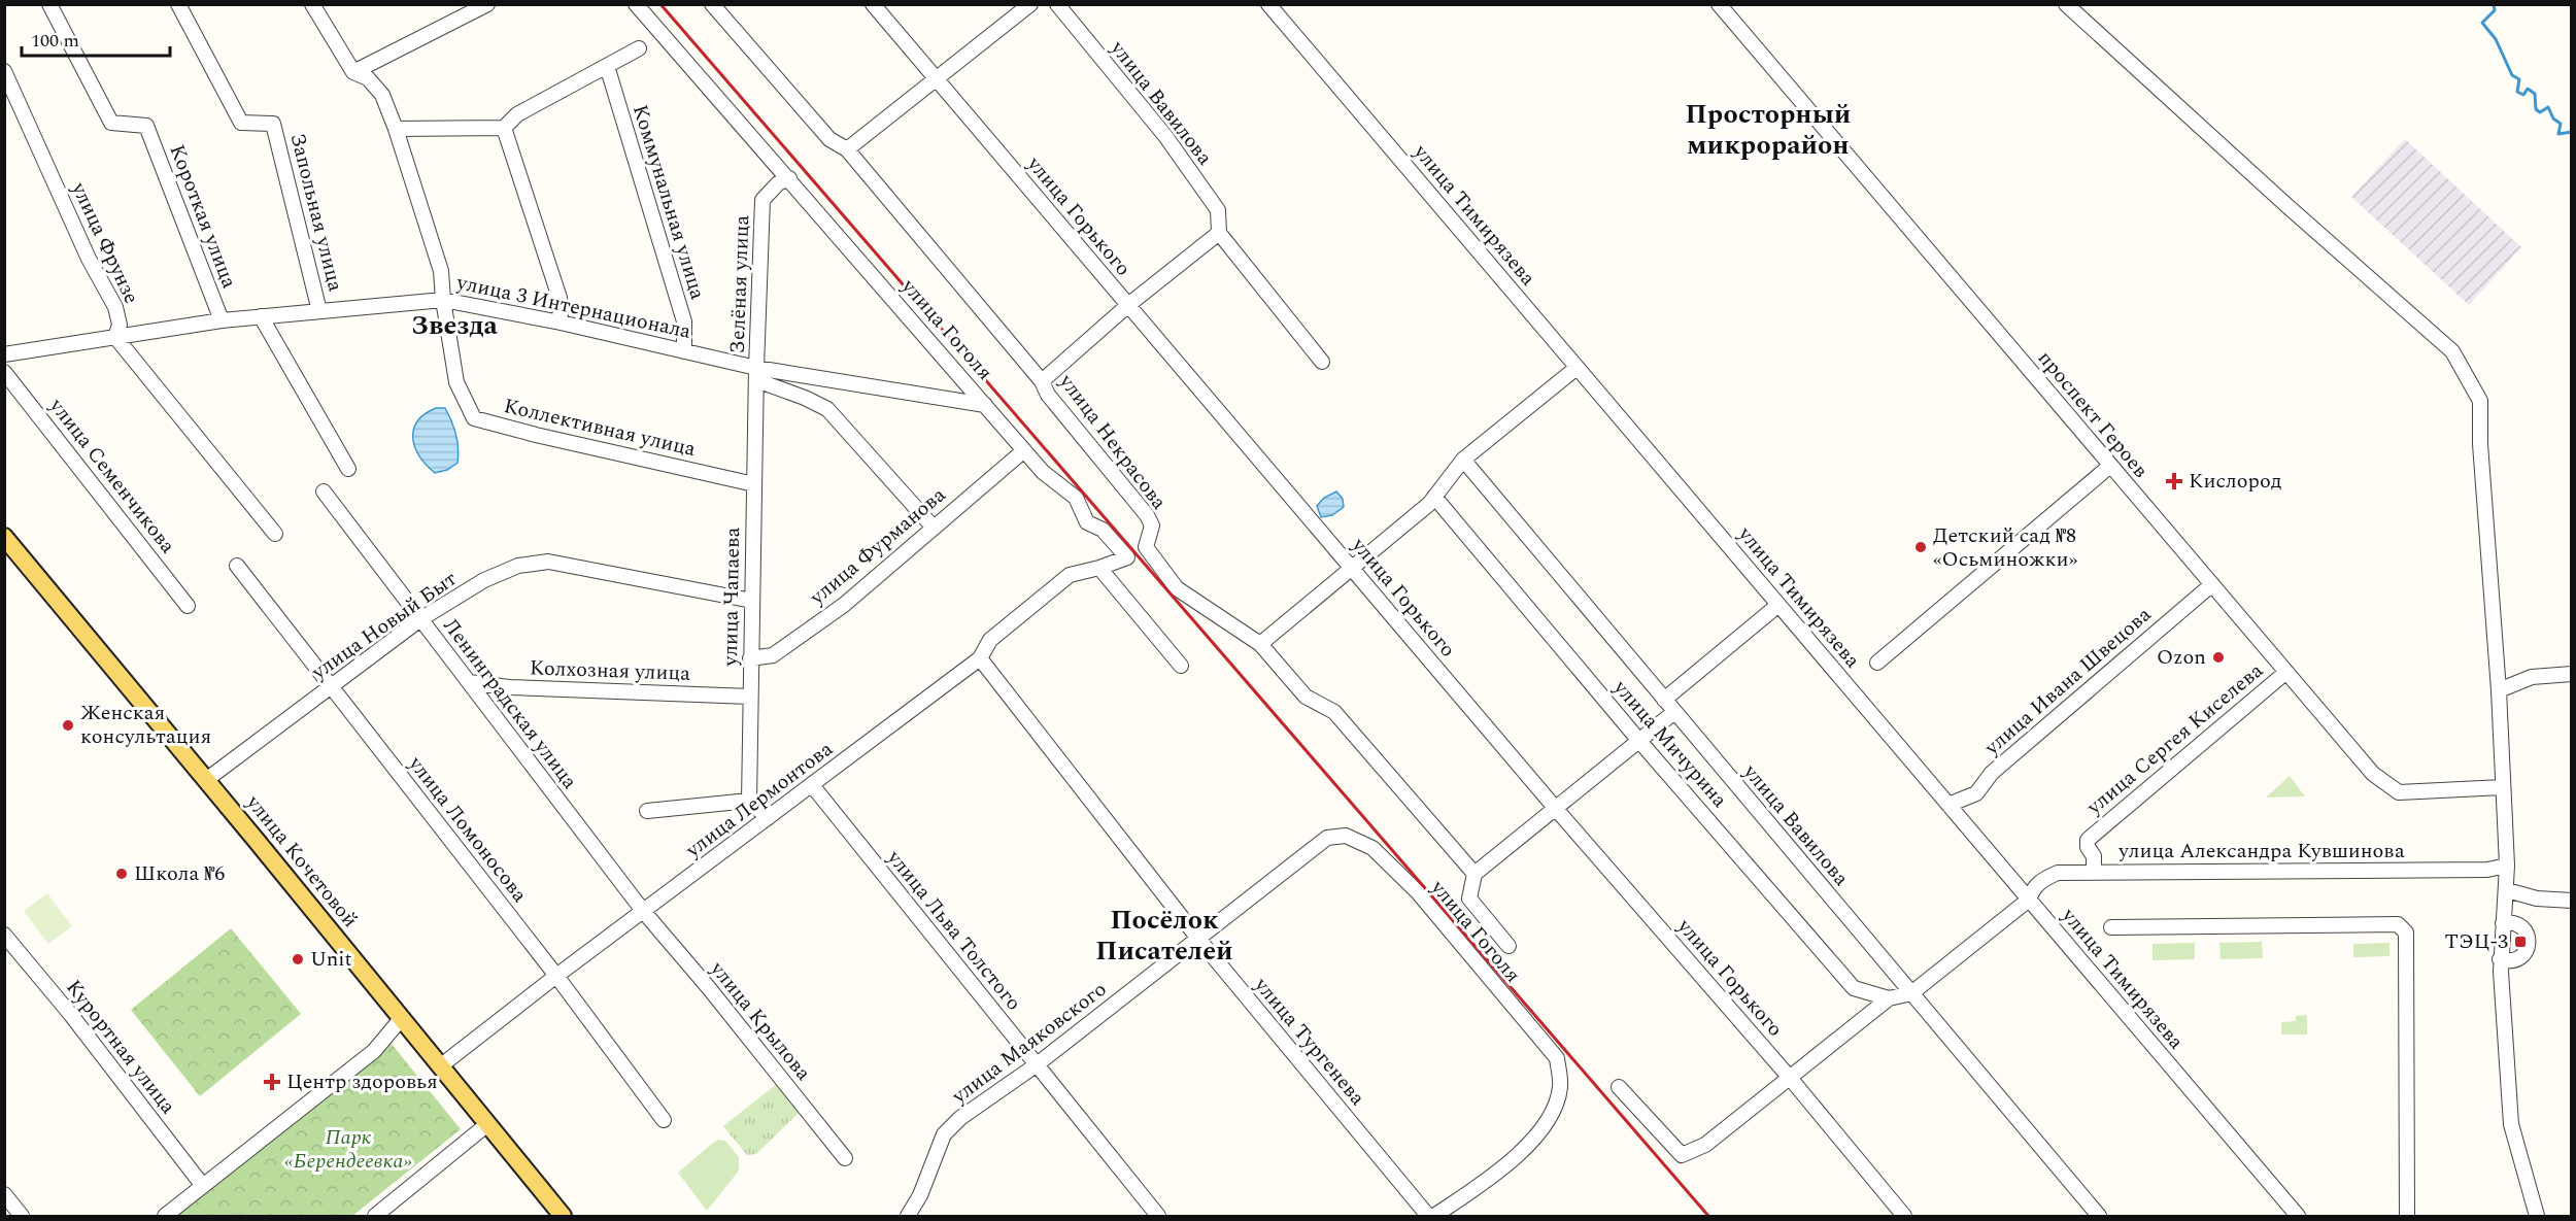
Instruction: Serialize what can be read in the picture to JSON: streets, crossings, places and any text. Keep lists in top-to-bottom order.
{
  "streets": {
    "main road": ["улица Кочетовой"],
    "street": [
      "улица Вавилова",
      "Коммунальная улица",
      "Запольная улица",
      "улица Тимирязева",
      "Короткая улица",
      "улица Горького",
      "улица Фрунзе",
      "Зелёная улица",
      "улица 3 Интернационала",
      "улица Гоголя",
      "проспект Героев",
      "Коллективная улица",
      "улица Некрасова",
      "улица Семенчикова",
      "улица Фурманова",
      "улица Чапаева",
      "улица Новый Быт",
      "Колхозная улица",
      "улица Ивана Швецова",
      "Ленинградская улица",
      "улица Сергея Киселева",
      "улица Мичурина",
      "улица Лермонтова",
      "улица Ломоносова",
      "улица Александра Кувшинова",
      "улица Льва Толстого",
      "улица Крылова",
      "улица Тургенева",
      "улица Маяковского",
      "Курортная улица"
    ]
  },
  "crossings": [
    ["улица Вавилова", "улица Александра Кувшинова"],
    ["Коммунальная улица", "улица 3 Интернационала"],
    ["Запольная улица", "улица 3 Интернационала"],
    ["улица Тимирязева", "улица Ивана Швецова"],
    ["улица Тимирязева", "улица Александра Кувшинова"],
    ["Короткая улица", "улица 3 Интернационала"],
    ["улица Фрунзе", "улица 3 Интернационала"],
    ["Зелёная улица", "улица 3 Интернационала"],
    ["Зелёная улица", "улица Гоголя"],
    ["Зелёная улица", "улица Чапаева"],
    ["улица 3 Интернационала", "улица Гоголя"],
    ["улица 3 Интернационала", "Коллективная улица"],
    ["улица 3 Интернационала", "улица Чапаева"],
    ["улица Гоголя", "улица Фурманова"],
    ["улица Гоголя", "улица Лермонтова"],
    ["улица Гоголя", "улица Маяковского"],
    ["проспект Героев", "улица Ивана Швецова"],
    ["проспект Героев", "улица Сергея Киселева"],
    ["Коллективная улица", "улица Чапаева"],
    ["улица Фурманова", "улица Чапаева"],
    ["улица Чапаева", "улица Новый Быт"],
    ["улица Чапаева", "Колхозная улица"],
    ["улица Новый Быт", "Ленинградская улица"],
    ["улица Новый Быт", "улица Ломоносова"],
    ["улица Новый Быт", "улица Кочетовой"],
    ["Колхозная улица", "Ленинградская улица"],
    ["Ленинградская улица", "улица Лермонтова"],
    ["Ленинградская улица", "улица Крылова"],
    ["улица Сергея Киселева", "улица Александра Кувшинова"],
    ["улица Лермонтова", "улица Ломоносова"],
    ["улица Лермонтова", "улица Кочетовой"],
    ["улица Лермонтова", "улица Льва Толстого"],
    ["улица Лермонтова", "улица Крылова"],
    ["улица Лермонтова", "улица Тургенева"],
    ["улица Льва Толстого", "улица Маяковского"],
    ["улица Тургенева", "улица Маяковского"]
  ],
  "districts": ["Просторный микрорайон", "Звезда", "Посёлок Писателей"],
  "parks": ["Парк «Берендеевка»"],
  "places": {
    "health": ["Кислород", "Центр здоровья"],
    "other": [
      "Детский сад №8 «Осьминожки»",
      "Ozon",
      "Женская консультация",
      "Школа №6",
      "Unit"
    ],
    "transit": ["ТЭЦ-3"]
  },
  "scale_bar": "100 m"
}
